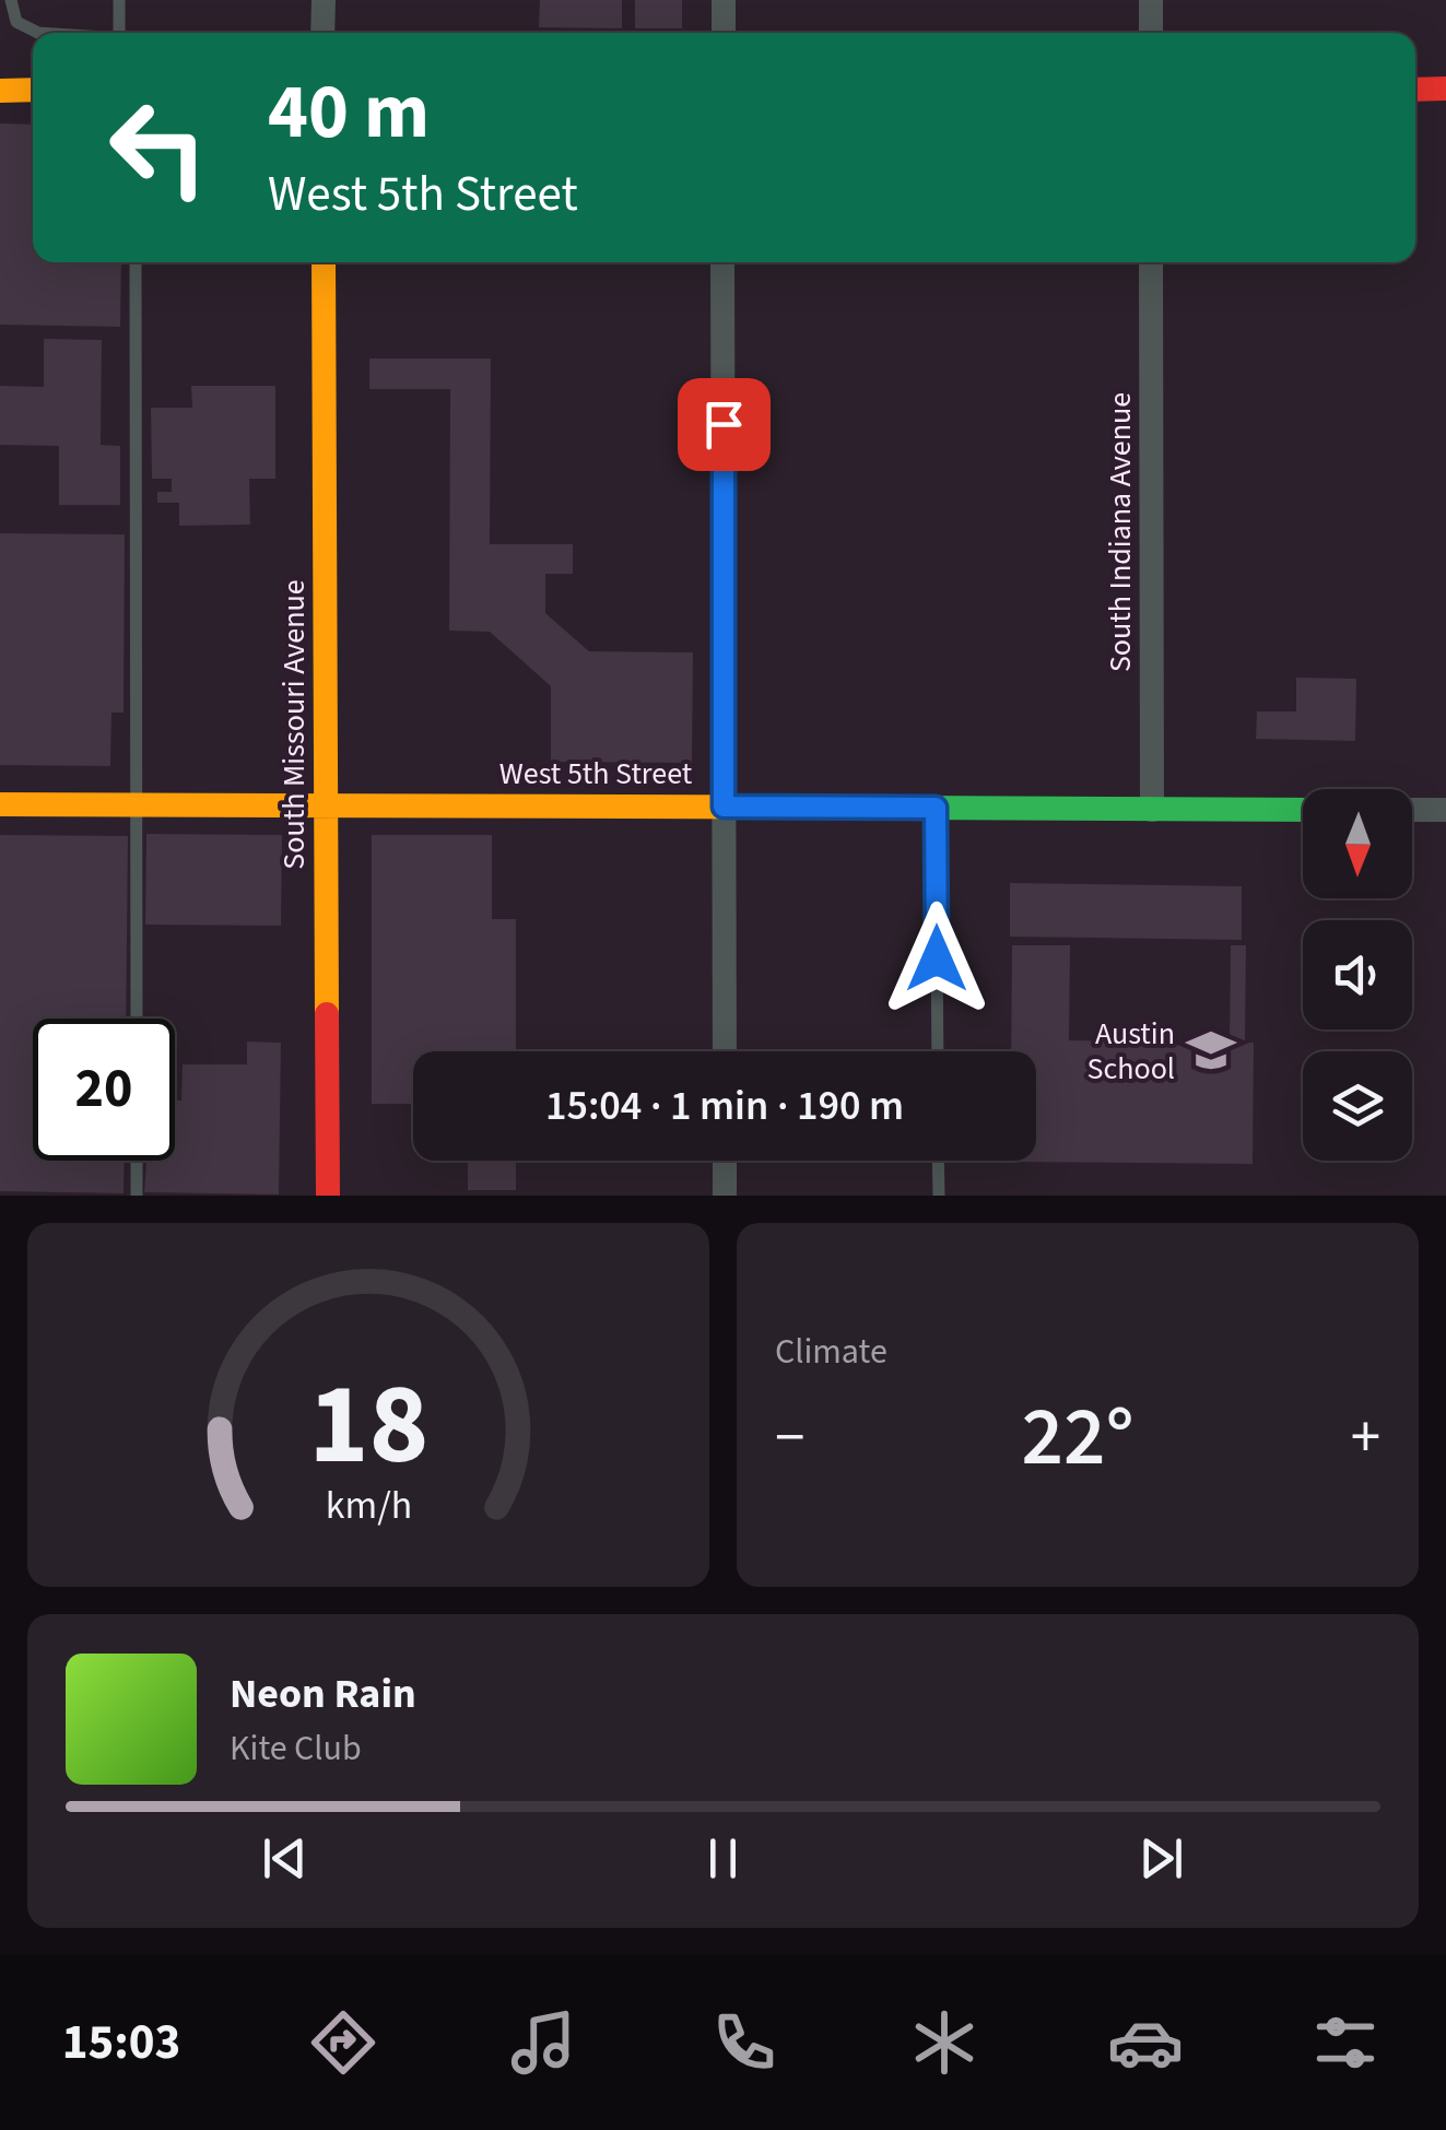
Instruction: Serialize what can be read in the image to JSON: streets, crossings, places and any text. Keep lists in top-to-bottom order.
{
  "streets": {
    "street": ["South Indiana Avenue", "South Missouri Avenue", "West 5th Street"]
  },
  "crossings": [
    ["South Indiana Avenue", "West 5th Street"],
    ["South Missouri Avenue", "West 5th Street"]
  ],
  "places": {
    "school or university": ["Austin School"]
  },
  "north": "bottom",
  "page": {
    "turn": ["40 m", "West 5th Street"],
    "limit": "20",
    "trip": "15:04 · 1 min · 190 m",
    "tile": "Climate",
    "heat": ["−", "22°", "+"],
    "song": ["Neon Rain", "Kite Club"],
    "tabs": "15:03",
    "gauge": ["18", "km/h"]
  }
}
